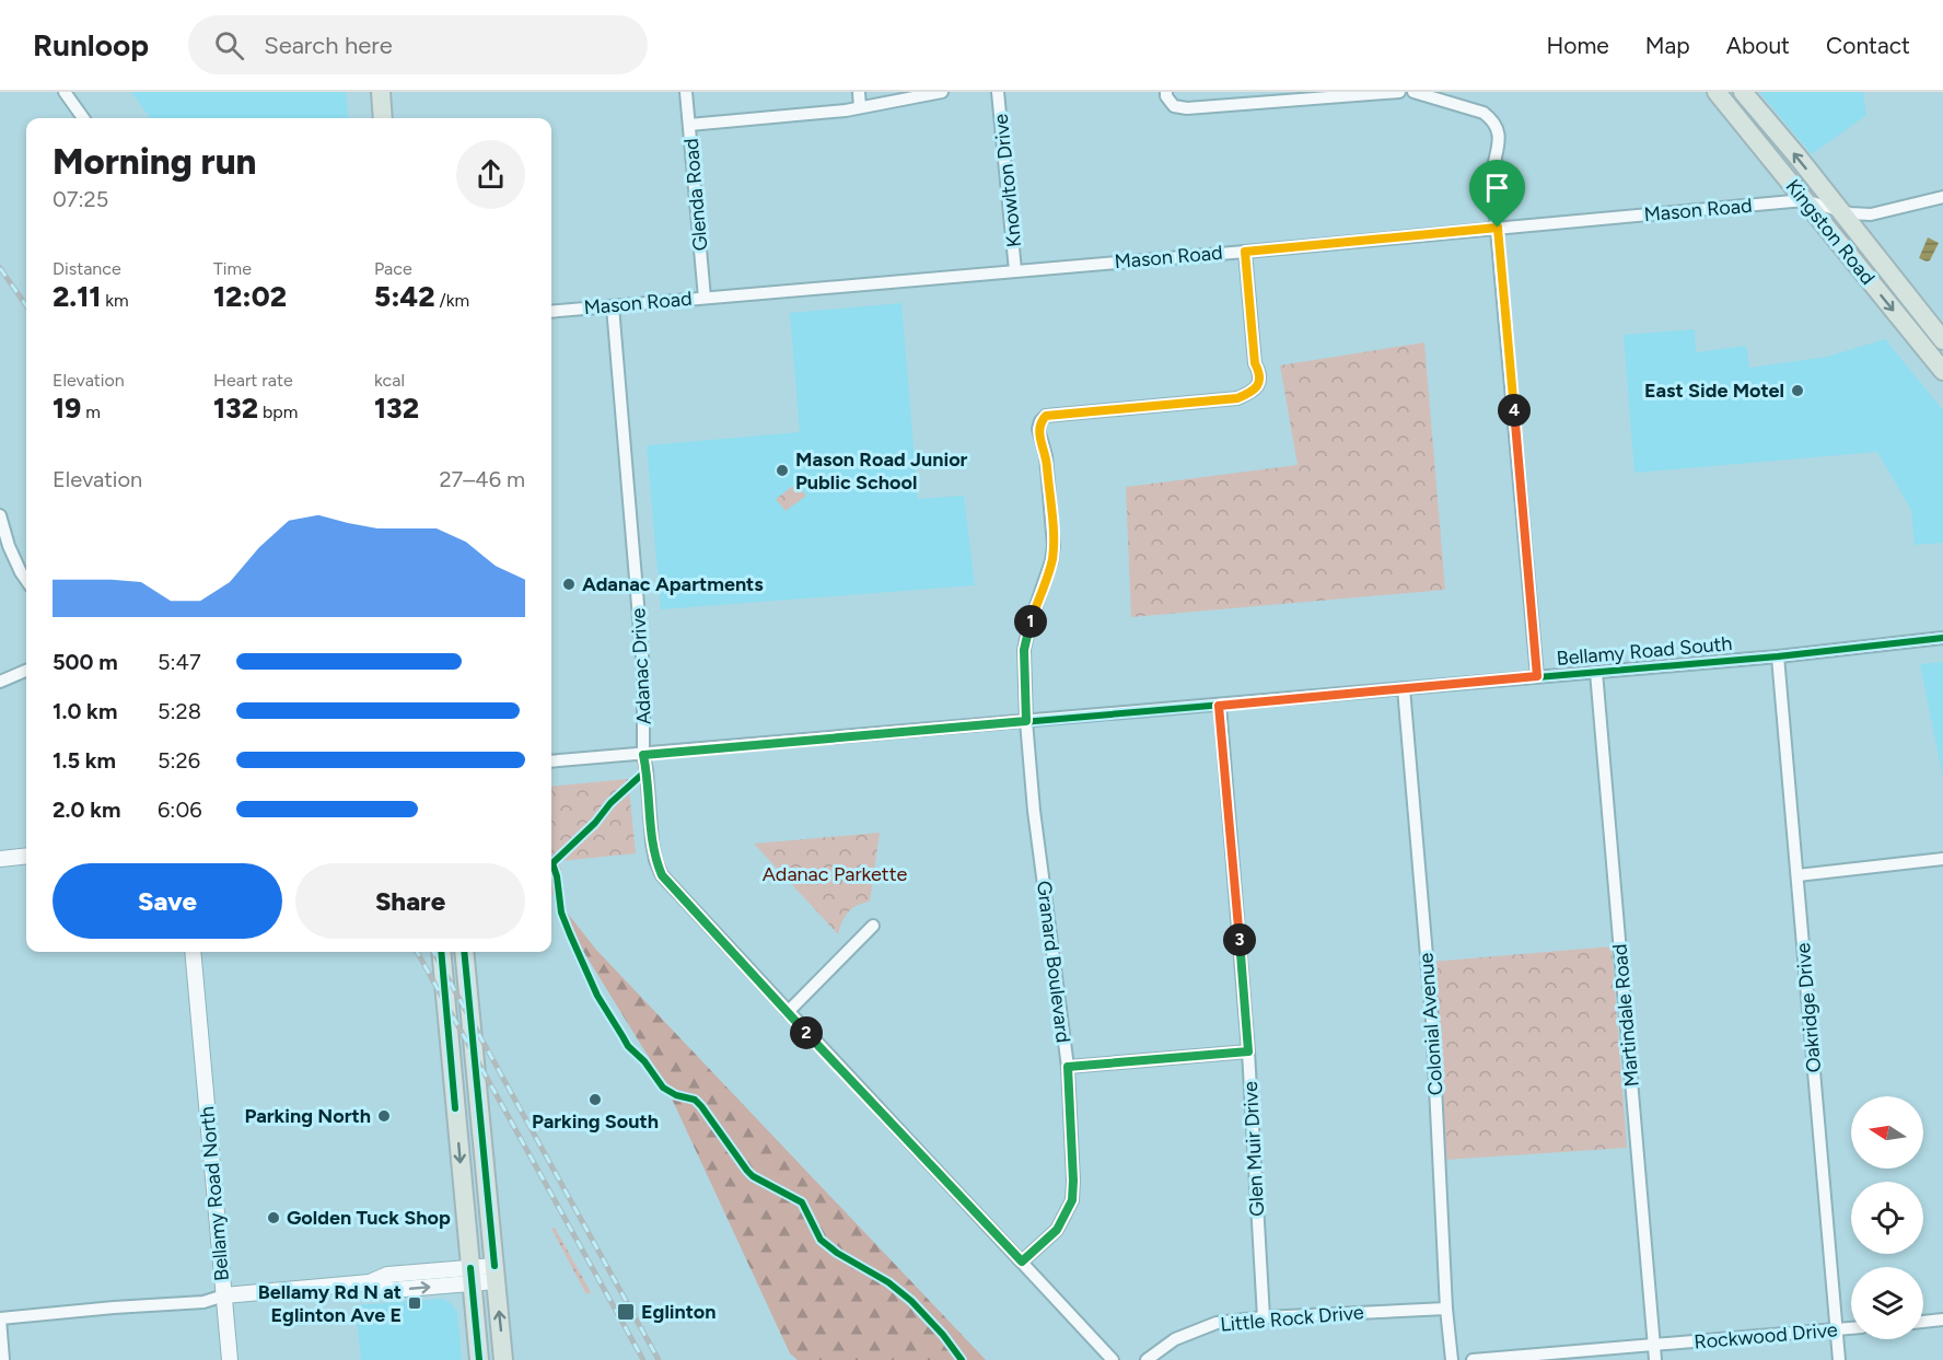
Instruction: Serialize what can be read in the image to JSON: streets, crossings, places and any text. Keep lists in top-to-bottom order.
{
  "streets": {
    "main road": ["Kingston Road"],
    "street": [
      "Knowlton Drive",
      "Glenda Road",
      "Mason Road",
      "Bellamy Road South",
      "Adanac Drive",
      "Granard Boulevard",
      "Oakridge Drive",
      "Martindale Road",
      "Colonial Avenue",
      "Glen Muir Drive",
      "Bellamy Road North",
      "Little Rock Drive",
      "Rockwood Drive"
    ]
  },
  "crossings": [
    ["Knowlton Drive", "Mason Road"],
    ["Glenda Road", "Mason Road"],
    ["Mason Road", "Kingston Road"],
    ["Mason Road", "Adanac Drive"],
    ["Mason Road", "Granard Boulevard"],
    ["Bellamy Road South", "Adanac Drive"],
    ["Bellamy Road South", "Granard Boulevard"],
    ["Bellamy Road South", "Oakridge Drive"],
    ["Bellamy Road South", "Martindale Road"],
    ["Bellamy Road South", "Colonial Avenue"],
    ["Bellamy Road South", "Glen Muir Drive"],
    ["Adanac Drive", "Granard Boulevard"],
    ["Oakridge Drive", "Rockwood Drive"],
    ["Martindale Road", "Rockwood Drive"],
    ["Colonial Avenue", "Little Rock Drive"],
    ["Glen Muir Drive", "Little Rock Drive"]
  ],
  "parks": ["Adanac Parkette"],
  "places": {
    "other": [
      "East Side Motel",
      "Mason Road Junior Public School",
      "Adanac Apartments",
      "Parking South",
      "Parking North",
      "Golden Tuck Shop"
    ],
    "transit": ["Bellamy Rd N at Eglinton Ave E", "Eglinton"]
  },
  "north": "left",
  "page": {
    "header": "Runloop",
    "search": "Search here",
    "nav": [
      "Home",
      "Map",
      "About",
      "Contact"
    ],
    "heading": ["Morning run", "07:25"],
    "stats": [
      ["Distance", "2.11 km"],
      ["Time", "12:02"],
      ["Pace", "5:42 /km"],
      ["Elevation", "19 m"],
      ["Heart rate", "132 bpm"],
      ["kcal", "132"]
    ],
    "pins": [
      "4",
      "1",
      "3",
      "2"
    ],
    "chart": ["Elevation", "27–46 m"],
    "list": [
      {
        "name": "500 m",
        "note": "5:47"
      },
      {
        "name": "1.0 km",
        "note": "5:28"
      },
      {
        "name": "1.5 km",
        "note": "5:26"
      },
      {
        "name": "2.0 km",
        "note": "6:06"
      }
    ],
    "buttons": ["Save", "Share"]
  }
}
